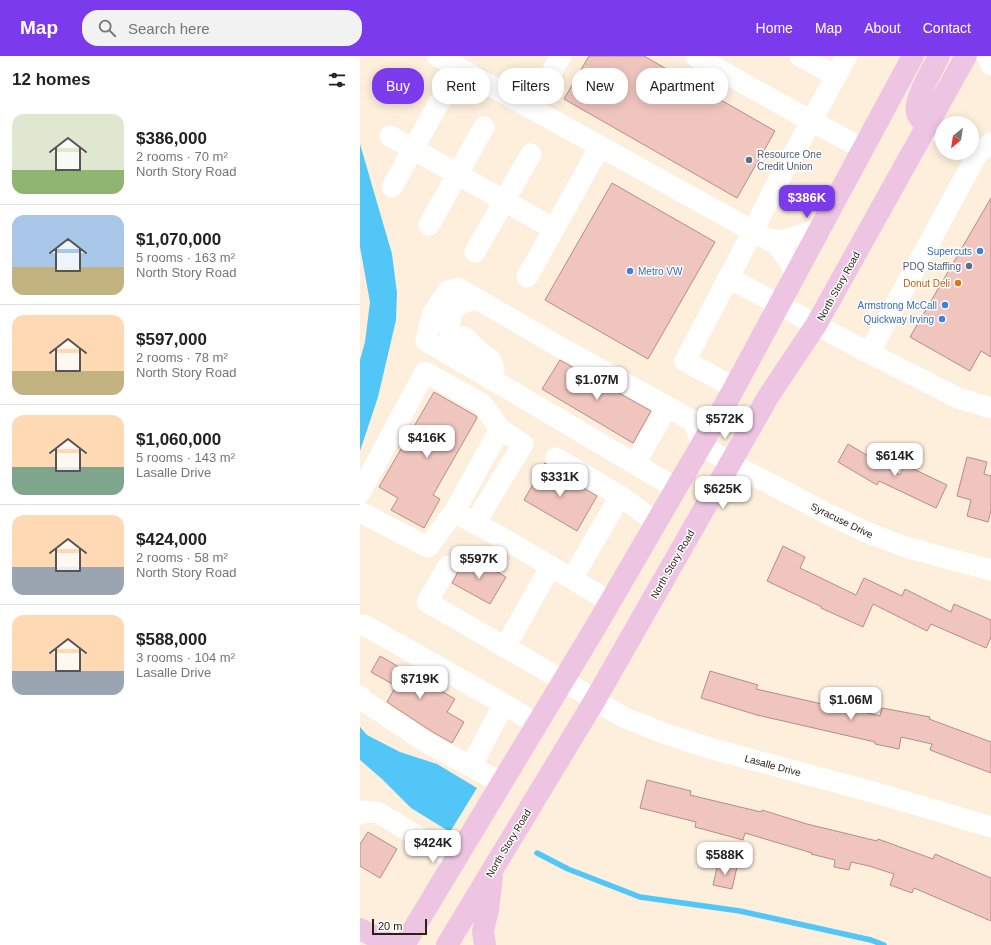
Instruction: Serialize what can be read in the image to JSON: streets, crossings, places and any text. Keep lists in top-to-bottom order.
{
  "streets": {
    "main road": ["North Story Road"],
    "street": ["Syracuse Drive", "Lasalle Drive"]
  },
  "crossings": [
    ["North Story Road", "Syracuse Drive"],
    ["North Story Road", "Lasalle Drive"]
  ],
  "places": [
    "Resource One Credit Union",
    "Supercuts",
    "PDQ Staffing",
    "Metro VW",
    "Donut Deli",
    "Armstrong McCall",
    "Quickway Irving"
  ],
  "scale_bar": "20 m",
  "north": "bottom left",
  "page": {
    "header": "Map",
    "search": "Search here",
    "nav": [
      "Home",
      "Map",
      "About",
      "Contact"
    ],
    "heading": "12 homes",
    "chip": [
      "Buy",
      "Rent",
      "Filters",
      "New",
      "Apartment"
    ],
    "list": [
      {
        "name": "$386,000",
        "note": "2 rooms · 70 m² · North Story Road"
      },
      {
        "name": "$1,070,000",
        "note": "5 rooms · 163 m² · North Story Road"
      },
      {
        "name": "$597,000",
        "note": "2 rooms · 78 m² · North Story Road"
      },
      {
        "name": "$1,060,000",
        "note": "5 rooms · 143 m² · Lasalle Drive"
      },
      {
        "name": "$424,000",
        "note": "2 rooms · 58 m² · North Story Road"
      },
      {
        "name": "$588,000",
        "note": "3 rooms · 104 m² · Lasalle Drive"
      }
    ],
    "price": [
      "$386K",
      "$1.07M",
      "$572K",
      "$416K",
      "$614K",
      "$331K",
      "$625K",
      "$597K",
      "$719K",
      "$1.06M",
      "$424K",
      "$588K"
    ],
    "scale": "20 m"
  }
}
